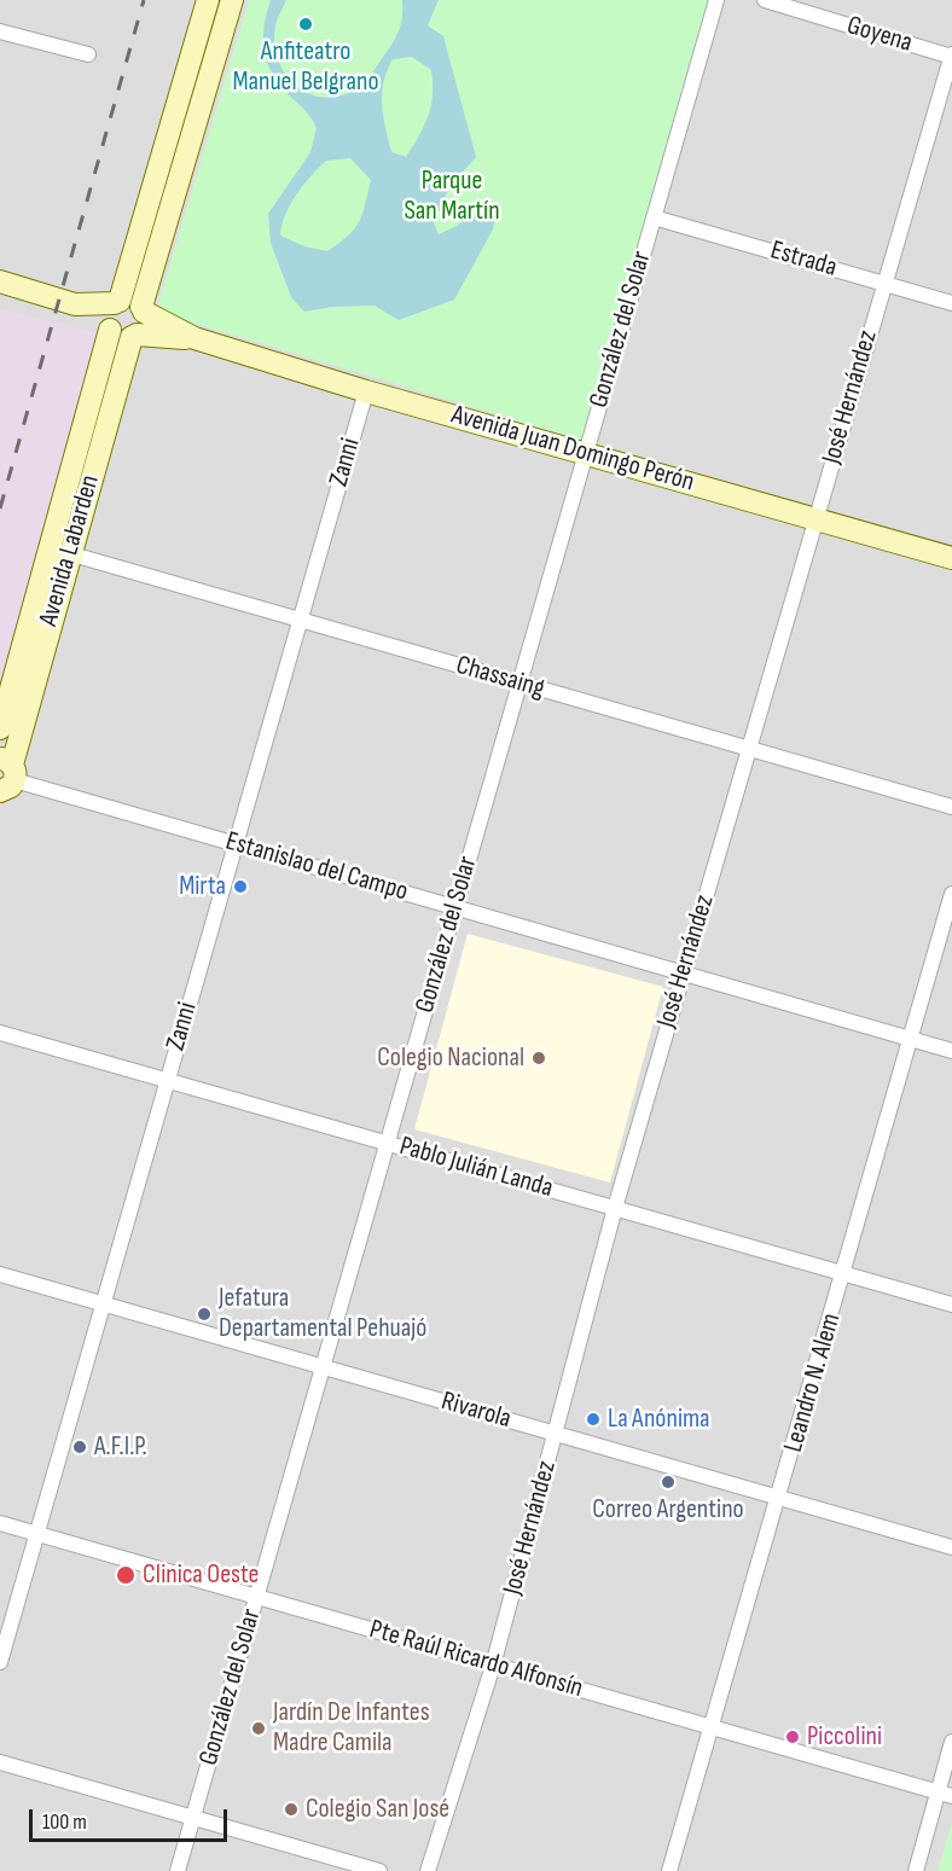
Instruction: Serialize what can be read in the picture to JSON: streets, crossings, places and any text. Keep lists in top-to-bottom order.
{
  "streets": {
    "main road": ["Avenida Juan Domingo Perón", "Avenida Labarden"],
    "street": [
      "Goyena",
      "Estrada",
      "González del Solar",
      "José Hernández",
      "Zanni",
      "Chassaing",
      "Estanislao del Campo",
      "Pablo Julián Landa",
      "Leandro N. Alem",
      "Rivarola",
      "Pte Raúl Ricardo Alfonsín"
    ]
  },
  "crossings": [
    ["Goyena", "José Hernández"],
    ["Estrada", "González del Solar"],
    ["Estrada", "José Hernández"],
    ["González del Solar", "Avenida Juan Domingo Perón"],
    ["González del Solar", "Chassaing"],
    ["González del Solar", "Estanislao del Campo"],
    ["González del Solar", "Pablo Julián Landa"],
    ["González del Solar", "Rivarola"],
    ["González del Solar", "Pte Raúl Ricardo Alfonsín"],
    ["José Hernández", "Avenida Juan Domingo Perón"],
    ["José Hernández", "Chassaing"],
    ["José Hernández", "Estanislao del Campo"],
    ["José Hernández", "Pablo Julián Landa"],
    ["José Hernández", "Rivarola"],
    ["José Hernández", "Pte Raúl Ricardo Alfonsín"],
    ["Avenida Juan Domingo Perón", "Zanni"],
    ["Avenida Juan Domingo Perón", "Avenida Labarden"],
    ["Zanni", "Chassaing"],
    ["Zanni", "Estanislao del Campo"],
    ["Zanni", "Pablo Julián Landa"],
    ["Zanni", "Rivarola"],
    ["Zanni", "Pte Raúl Ricardo Alfonsín"],
    ["Avenida Labarden", "Chassaing"],
    ["Avenida Labarden", "Estanislao del Campo"],
    ["Estanislao del Campo", "Leandro N. Alem"],
    ["Pablo Julián Landa", "Leandro N. Alem"],
    ["Leandro N. Alem", "Rivarola"],
    ["Leandro N. Alem", "Pte Raúl Ricardo Alfonsín"]
  ],
  "parks": ["Parque San Martín"],
  "places": [
    "Anfiteatro Manuel Belgrano",
    "Mirta",
    "Colegio Nacional",
    "Jefatura Departamental Pehuajó",
    "La Anónima",
    "A.F.I.P.",
    "Correo Argentino",
    "Clinica Oeste",
    "Jardín De Infantes Madre Camila",
    "Piccolini",
    "Colegio San José"
  ],
  "scale_bar": "100 m"
}
